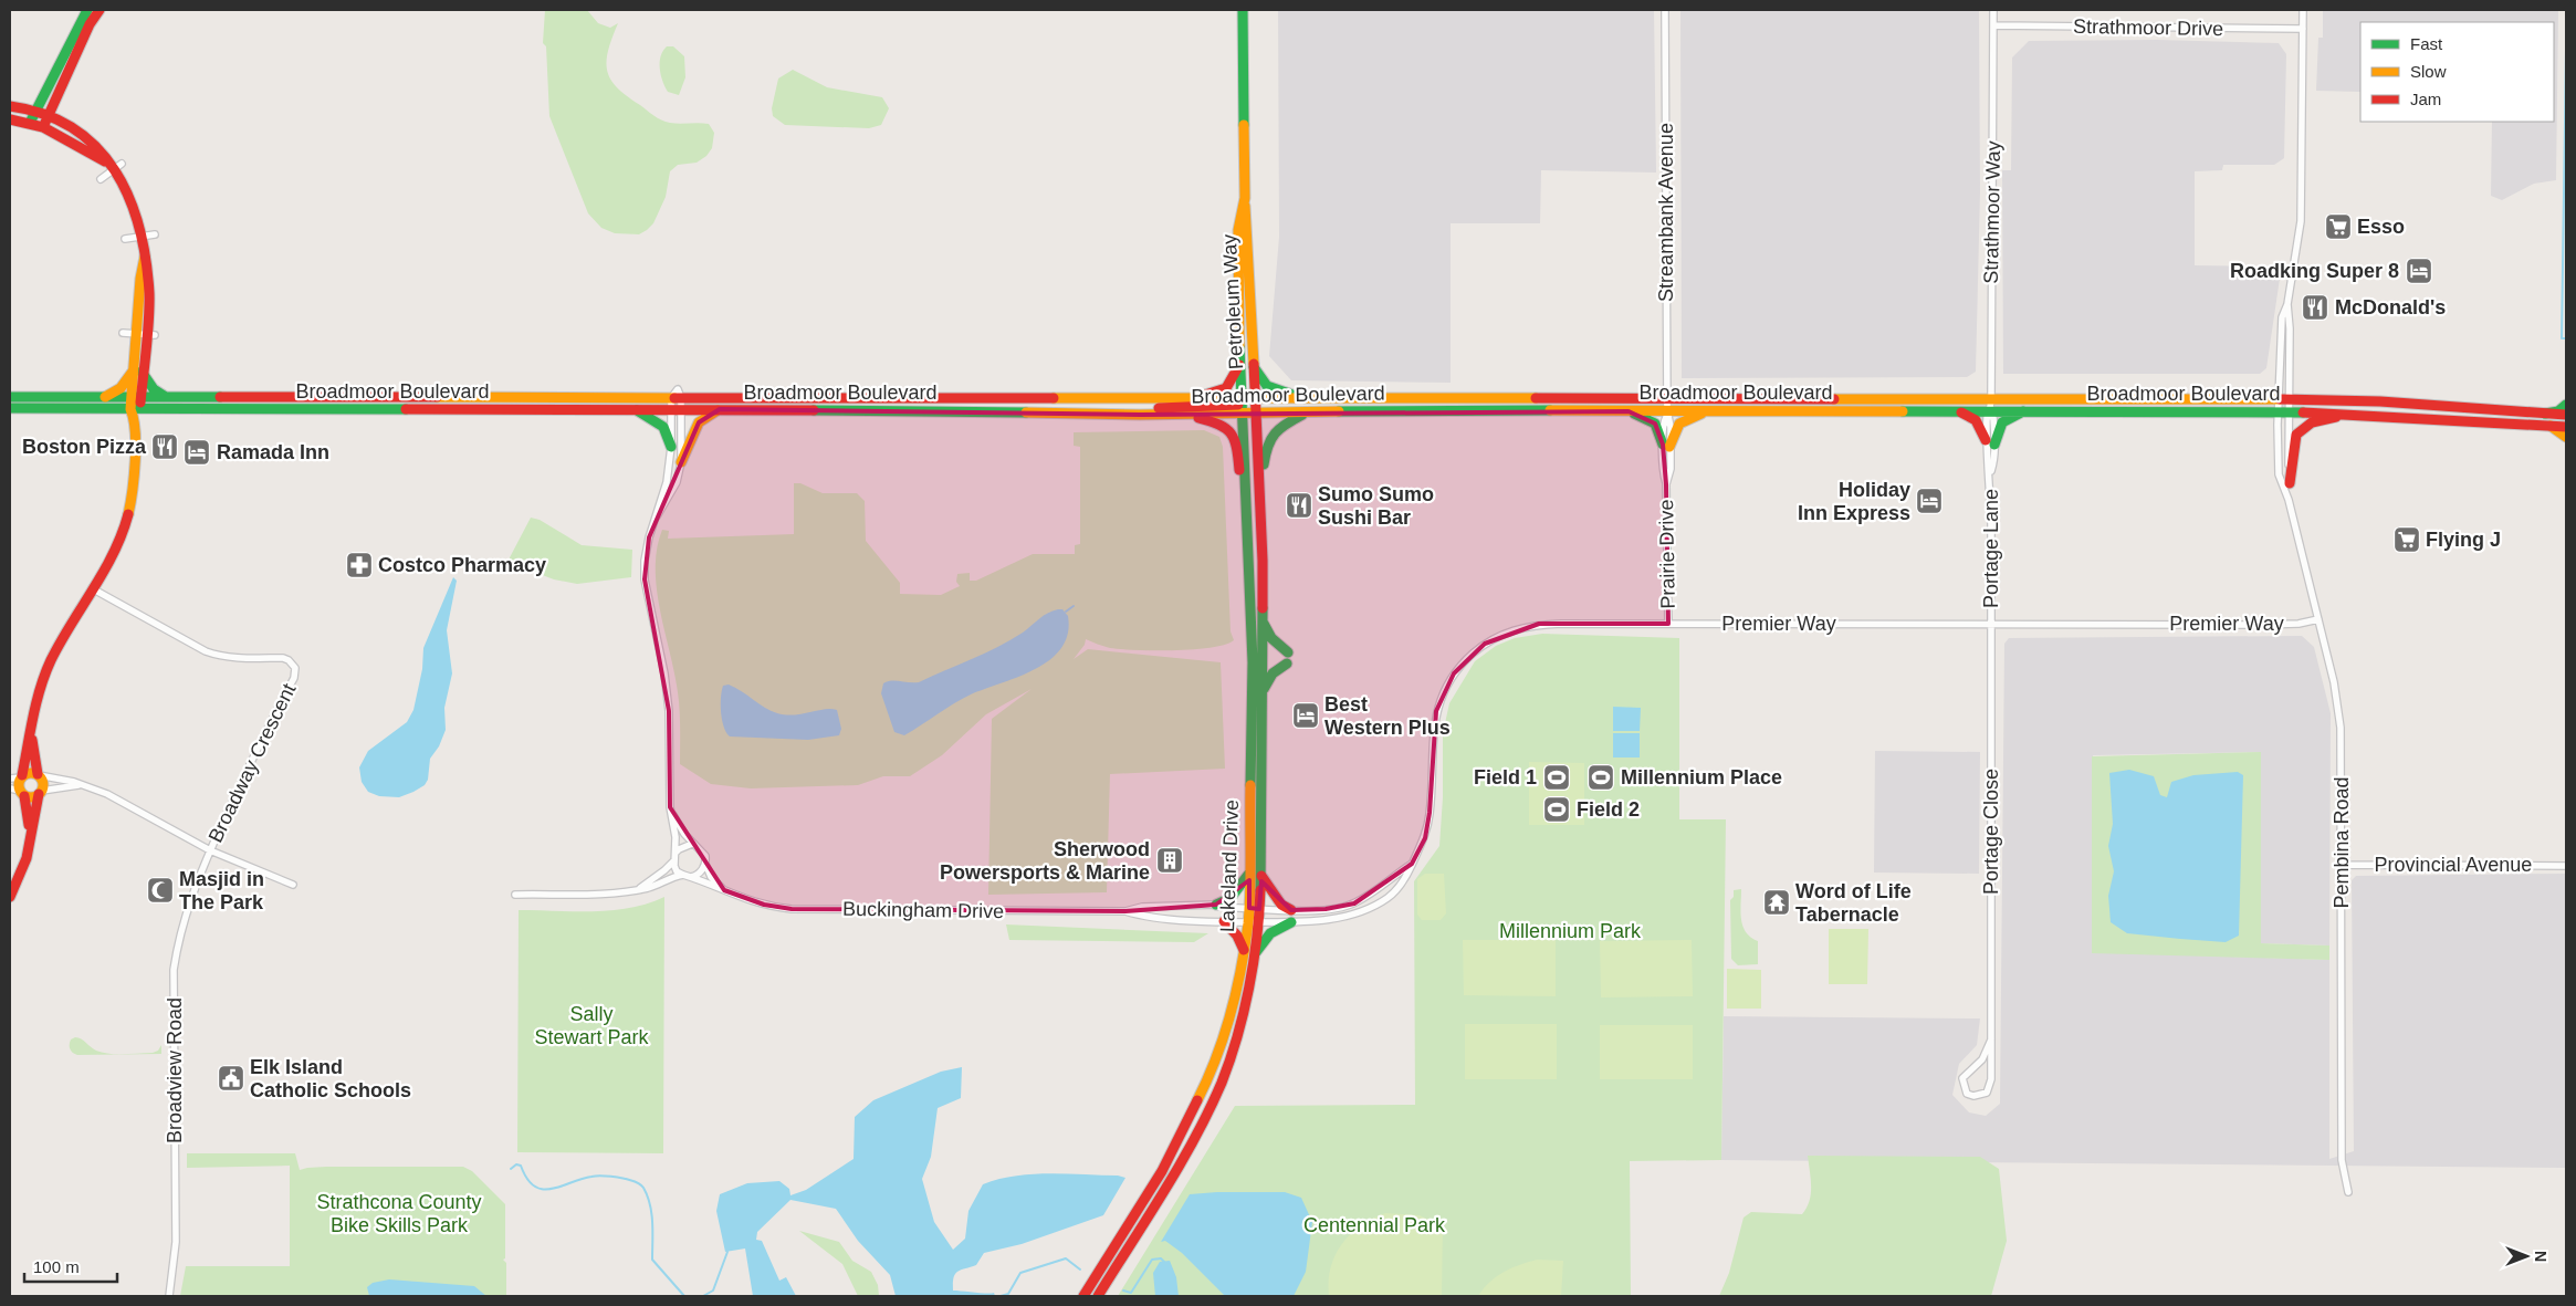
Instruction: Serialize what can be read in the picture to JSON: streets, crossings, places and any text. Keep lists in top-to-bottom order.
{
  "streets": {
    "main road": ["Petroleum Way", "Broadmoor Boulevard", "Lakeland Drive"],
    "street": [
      "Strathmoor Drive",
      "Streambank Avenue",
      "Strathmoor Way",
      "Portage Lane",
      "Prairie Drive",
      "Premier Way",
      "Broadway Crescent",
      "Portage Close",
      "Pembina Road",
      "Provincial Avenue",
      "Buckingham Drive",
      "Broadview Road"
    ]
  },
  "crossings": [
    ["Strathmoor Drive", "Strathmoor Way"],
    ["Streambank Avenue", "Broadmoor Boulevard"],
    ["Streambank Avenue", "Prairie Drive"],
    ["Strathmoor Way", "Broadmoor Boulevard"],
    ["Strathmoor Way", "Portage Lane"],
    ["Petroleum Way", "Broadmoor Boulevard"],
    ["Petroleum Way", "Lakeland Drive"],
    ["Broadmoor Boulevard", "Portage Lane"],
    ["Broadmoor Boulevard", "Prairie Drive"],
    ["Broadmoor Boulevard", "Pembina Road"],
    ["Broadmoor Boulevard", "Lakeland Drive"],
    ["Portage Lane", "Premier Way"],
    ["Portage Lane", "Portage Close"],
    ["Prairie Drive", "Premier Way"],
    ["Premier Way", "Portage Close"],
    ["Premier Way", "Pembina Road"],
    ["Premier Way", "Lakeland Drive"],
    ["Premier Way", "Buckingham Drive"],
    ["Broadway Crescent", "Broadview Road"],
    ["Pembina Road", "Provincial Avenue"],
    ["Lakeland Drive", "Buckingham Drive"]
  ],
  "parks": [
    "Millennium Park",
    "Sally Stewart Park",
    "Strathcona County Bike Skills Park",
    "Centennial Park"
  ],
  "places": {
    "supermarket": ["Esso", "Flying J"],
    "hotel": [
      "Roadking Super 8",
      "Ramada Inn",
      "Holiday Inn Express",
      "Best Western Plus"
    ],
    "restaurant": ["McDonald's", "Boston Pizza", "Sumo Sumo Sushi Bar"],
    "pharmacy": ["Costco Pharmacy"],
    "sports": ["Field 1", "Millennium Place", "Field 2"],
    "building": ["Sherwood Powersports & Marine"],
    "mosque": ["Masjid in The Park"],
    "temple": ["Word of Life Tabernacle"],
    "public building": ["Elk Island Catholic Schools"]
  },
  "legend": ["Fast", "Slow", "Jam"],
  "scale_bar": "100 m",
  "north": "right"
}
